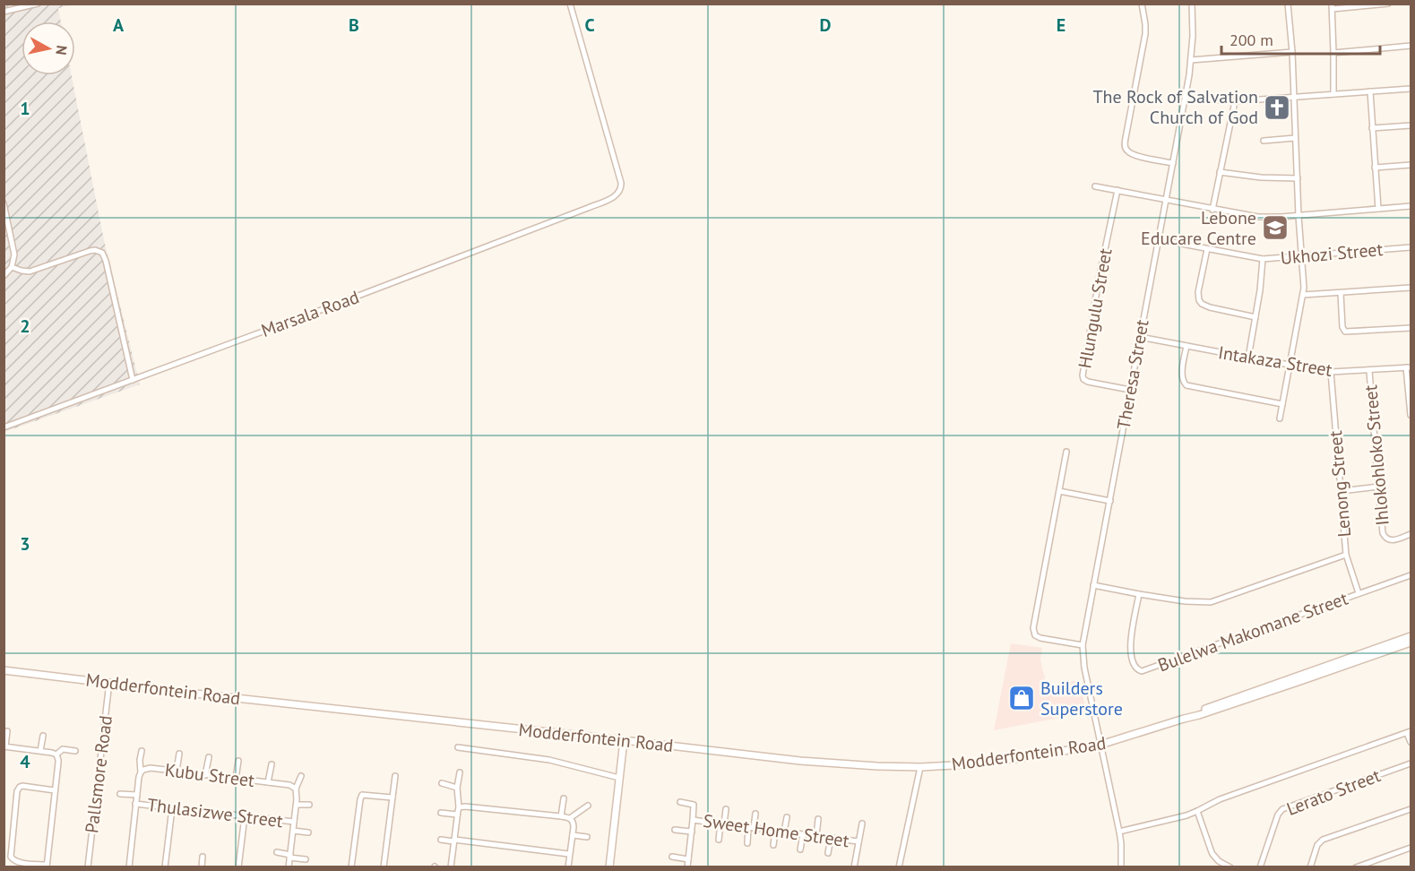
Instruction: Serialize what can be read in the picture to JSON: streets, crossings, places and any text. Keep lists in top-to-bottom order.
{
  "streets": {
    "main road": ["Modderfontein Road"],
    "street": [
      "Ukhozi Street",
      "Hlungulu Street",
      "Marsala Road",
      "Intakaza Street",
      "Theresa Street",
      "Ihlokohloko Street",
      "Lenong Street",
      "Bulelwa Makomane Street",
      "Pallsmore Road",
      "Kubu Street",
      "Lerato Street",
      "Thulasizwe Street",
      "Sweet Home Street"
    ]
  },
  "crossings": [
    ["Ukhozi Street", "Theresa Street"],
    ["Hlungulu Street", "Theresa Street"],
    ["Intakaza Street", "Theresa Street"],
    ["Intakaza Street", "Ihlokohloko Street"],
    ["Intakaza Street", "Lenong Street"],
    ["Theresa Street", "Modderfontein Road"],
    ["Lenong Street", "Bulelwa Makomane Street"],
    ["Modderfontein Road", "Pallsmore Road"],
    ["Kubu Street", "Thulasizwe Street"]
  ],
  "places": {
    "church": ["The Rock of Salvation Church of God"],
    "school or university": ["Lebone Educare Centre"],
    "shop": ["Builders Superstore"]
  },
  "scale_bar": "200 m",
  "north": "right",
  "grid": {
    "columns": [
      "A",
      "B",
      "C",
      "D",
      "E"
    ],
    "rows": [
      "1",
      "2",
      "3",
      "4"
    ]
  }
}
